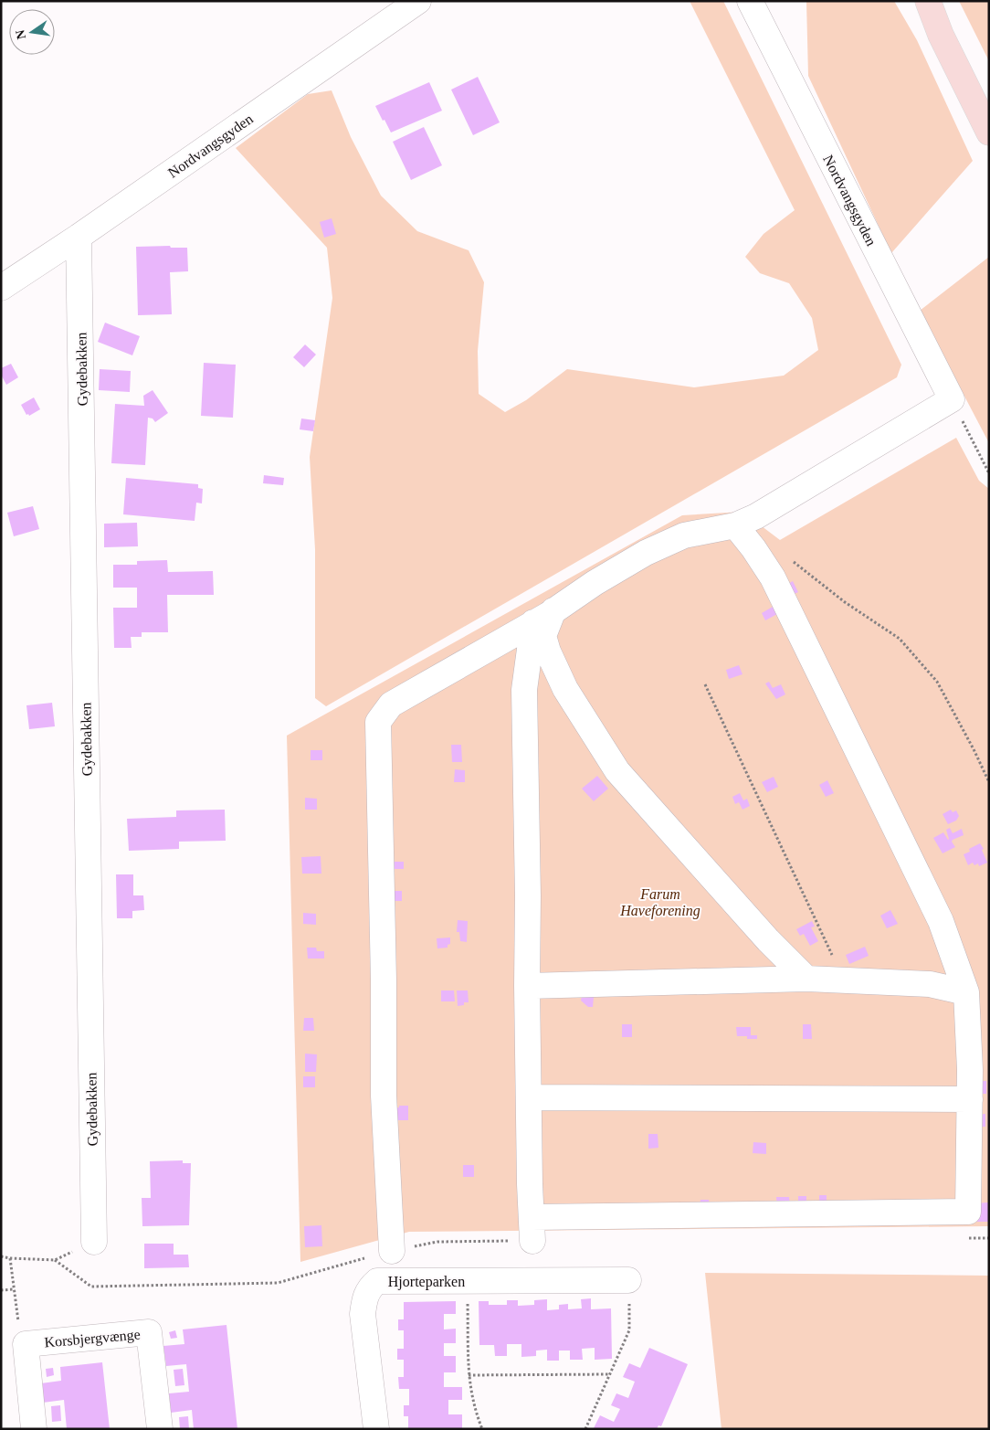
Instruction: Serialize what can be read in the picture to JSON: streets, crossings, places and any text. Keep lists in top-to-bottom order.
{
  "streets": {
    "street": [
      "Nordvangsgyden",
      "Gydebakken",
      "Hjorteparken",
      "Korsbjergvænge"
    ]
  },
  "crossings": [
    ["Nordvangsgyden", "Gydebakken"]
  ],
  "parks": ["Farum Haveforening"],
  "north": "left"
}
